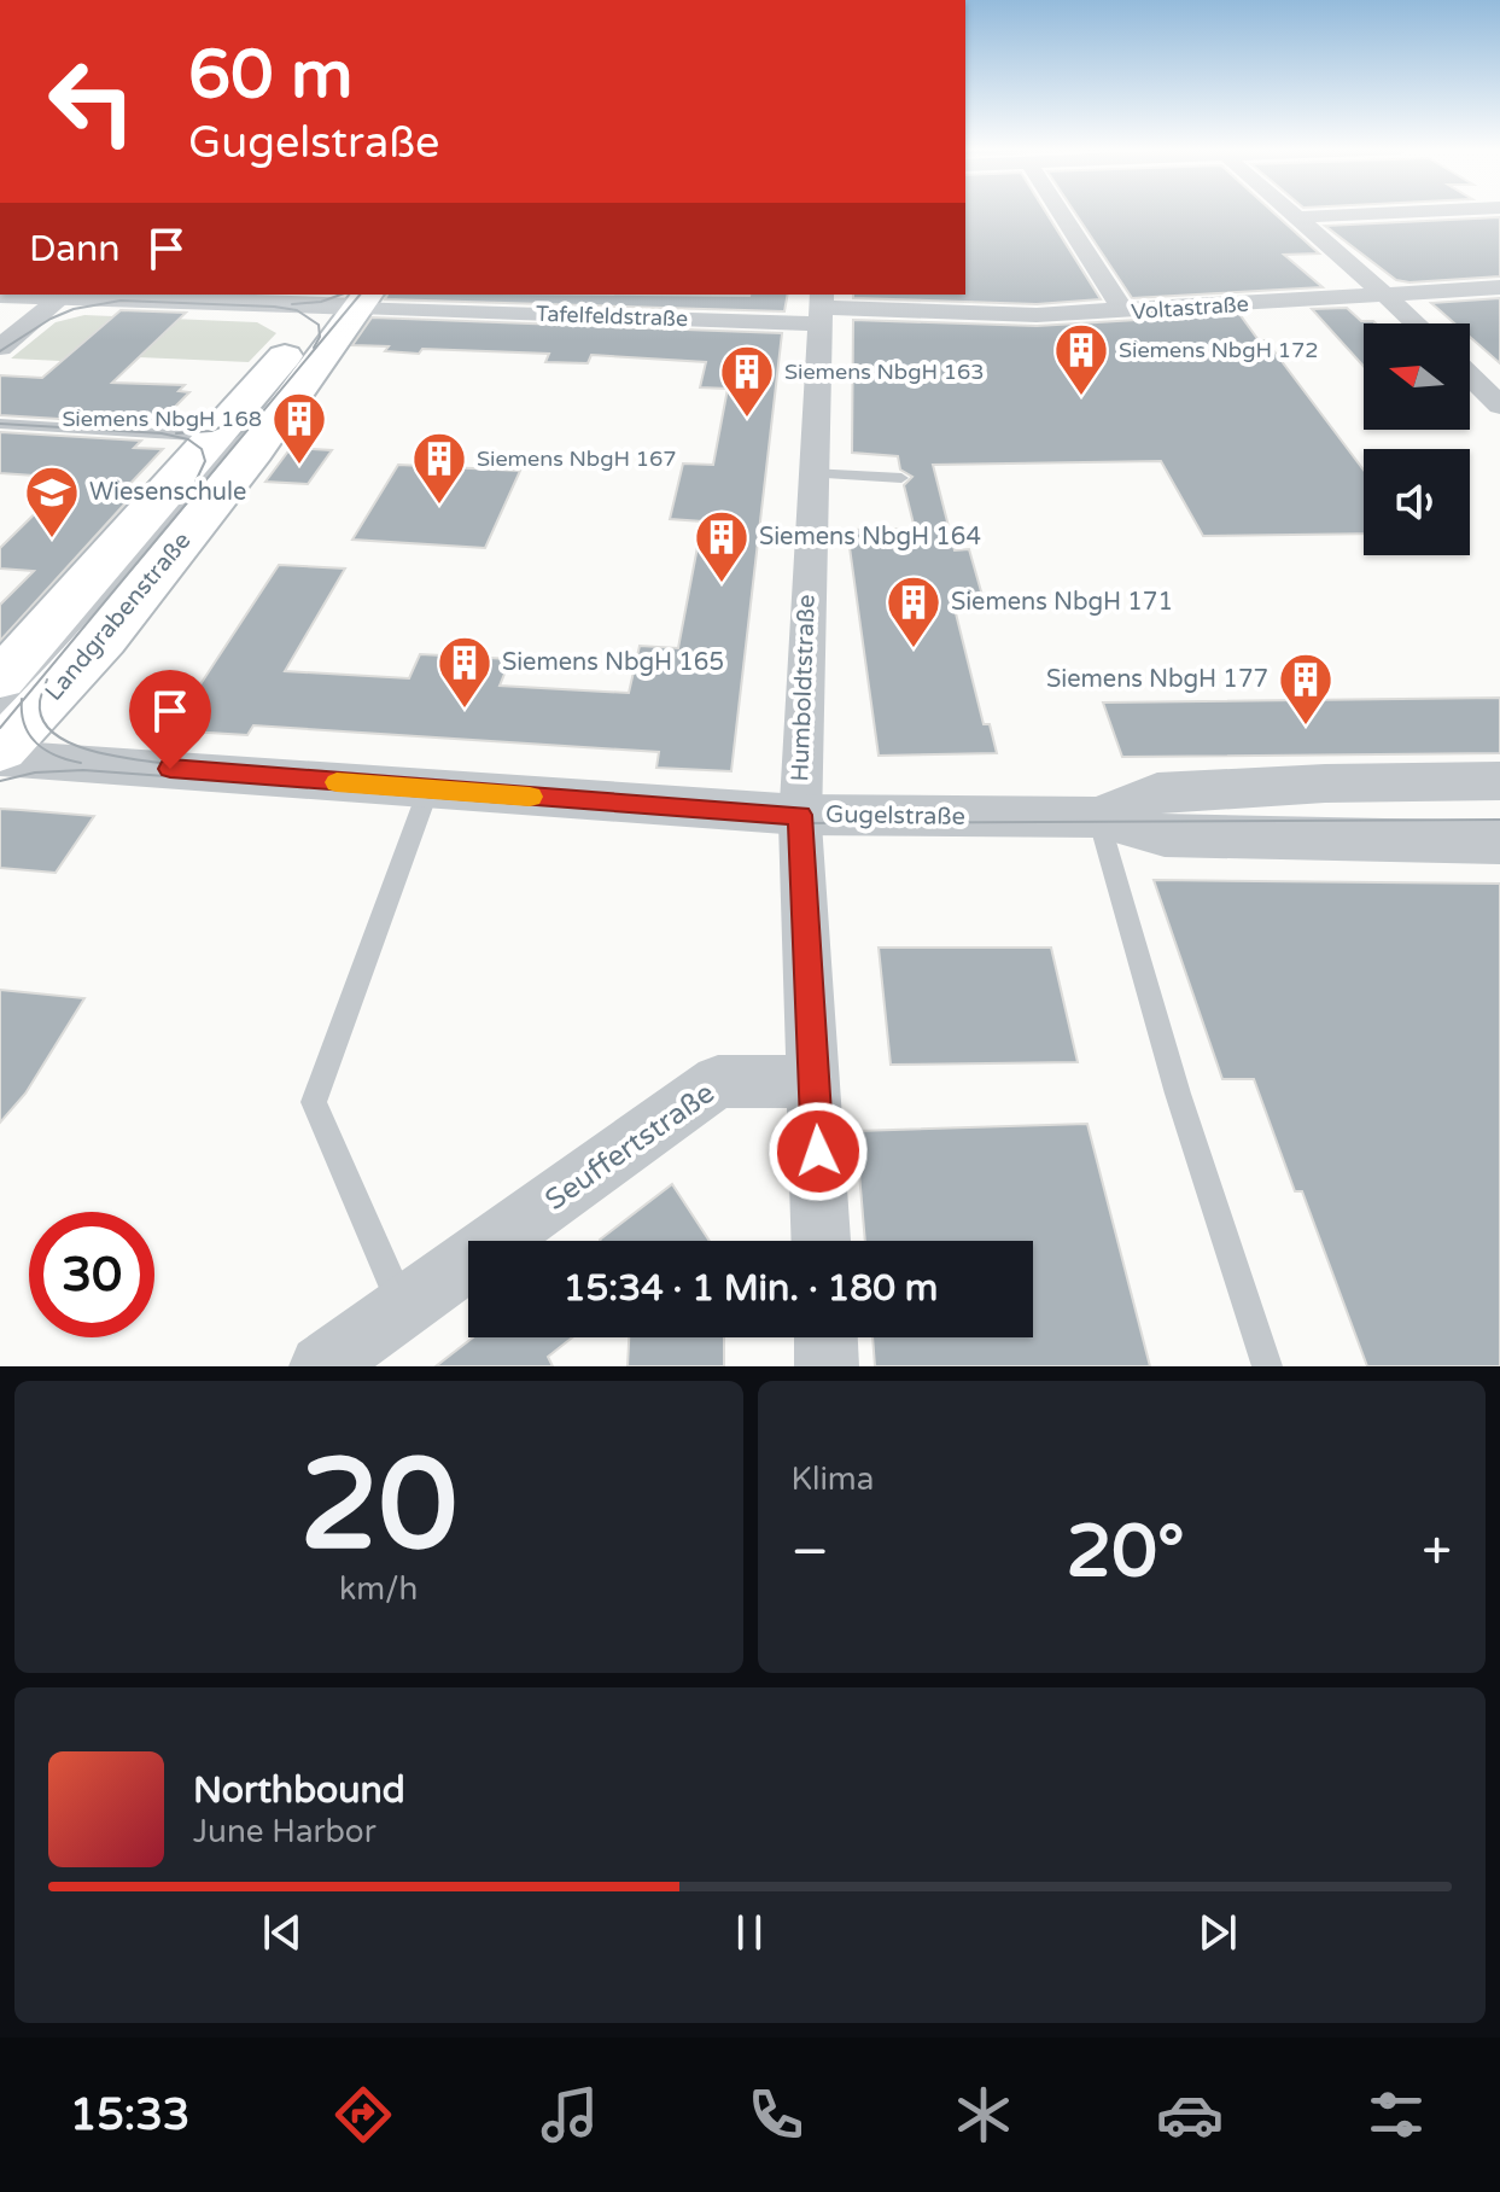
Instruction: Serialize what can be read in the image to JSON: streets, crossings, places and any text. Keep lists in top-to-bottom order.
{
  "streets": {
    "main road": ["Landgrabenstraße"],
    "street": [
      "Voltastraße",
      "Tafelfeldstraße",
      "Humboldtstraße",
      "Gugelstraße",
      "Seuffertstraße"
    ]
  },
  "crossings": [
    ["Voltastraße", "Tafelfeldstraße"],
    ["Voltastraße", "Humboldtstraße"],
    ["Tafelfeldstraße", "Landgrabenstraße"],
    ["Tafelfeldstraße", "Humboldtstraße"],
    ["Humboldtstraße", "Gugelstraße"],
    ["Humboldtstraße", "Seuffertstraße"]
  ],
  "places": {
    "building": [
      "Siemens NbgH 172",
      "Siemens NbgH 163",
      "Siemens NbgH 168",
      "Siemens NbgH 167",
      "Siemens NbgH 164",
      "Siemens NbgH 171",
      "Siemens NbgH 165",
      "Siemens NbgH 177"
    ],
    "school or university": ["Wiesenschule"]
  },
  "north": "left",
  "page": {
    "turn": ["60 m", "Gugelstraße"],
    "then": "Dann",
    "limit": "30",
    "trip": "15:34 · 1 Min. · 180 m",
    "tile": [
      ["20", "km/h"],
      "Klima"
    ],
    "heat": ["−", "20°", "+"],
    "song": ["Northbound", "June Harbor"],
    "tabs": "15:33"
  }
}
